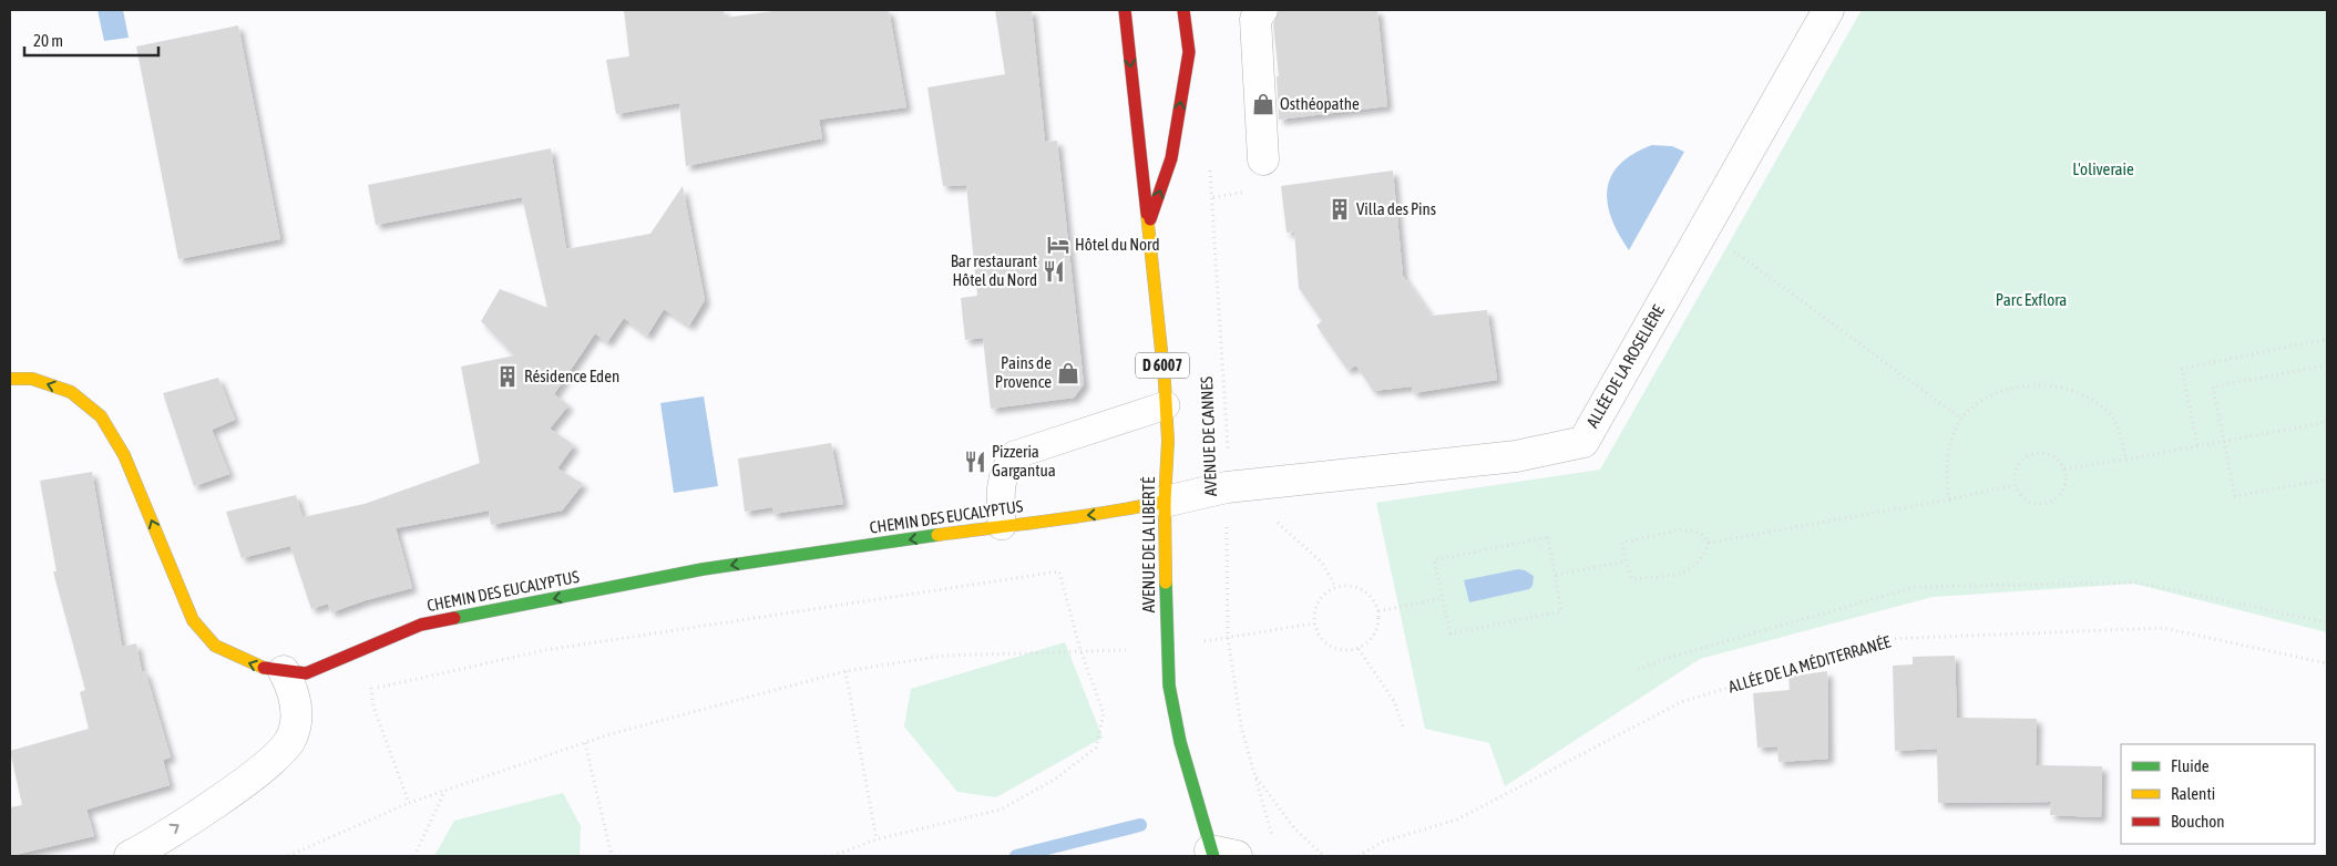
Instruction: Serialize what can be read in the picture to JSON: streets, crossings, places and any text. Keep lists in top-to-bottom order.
{
  "streets": {
    "street": [
      "D 6007",
      "ALLÉE DE LA ROSELIÈRE",
      "CHEMIN DES EUCALYPTUS",
      "AVENUE DE LA LIBERTÉ"
    ],
    "path": ["AVENUE DE CANNES", "ALLÉE DE LA MÉDITERRANÉE"]
  },
  "crossings": [
    ["D 6007", "AVENUE DE LA LIBERTÉ"],
    ["ALLÉE DE LA ROSELIÈRE", "AVENUE DE CANNES"],
    ["ALLÉE DE LA ROSELIÈRE", "CHEMIN DES EUCALYPTUS"],
    ["ALLÉE DE LA ROSELIÈRE", "AVENUE DE LA LIBERTÉ"],
    ["CHEMIN DES EUCALYPTUS", "AVENUE DE LA LIBERTÉ"]
  ],
  "one_way": ["CHEMIN DES EUCALYPTUS"],
  "parks": ["L'oliveraie", "Parc Exflora"],
  "places": {
    "shop": ["Osthéopathe", "Pains de Provence"],
    "building": ["Villa des Pins", "Résidence Eden"],
    "hotel": ["Hôtel du Nord"],
    "restaurant": ["Bar restaurant Hôtel du Nord", "Pizzeria Gargantua"]
  },
  "legend": ["Fluide", "Ralenti", "Bouchon"],
  "scale_bar": "20 m"
}
